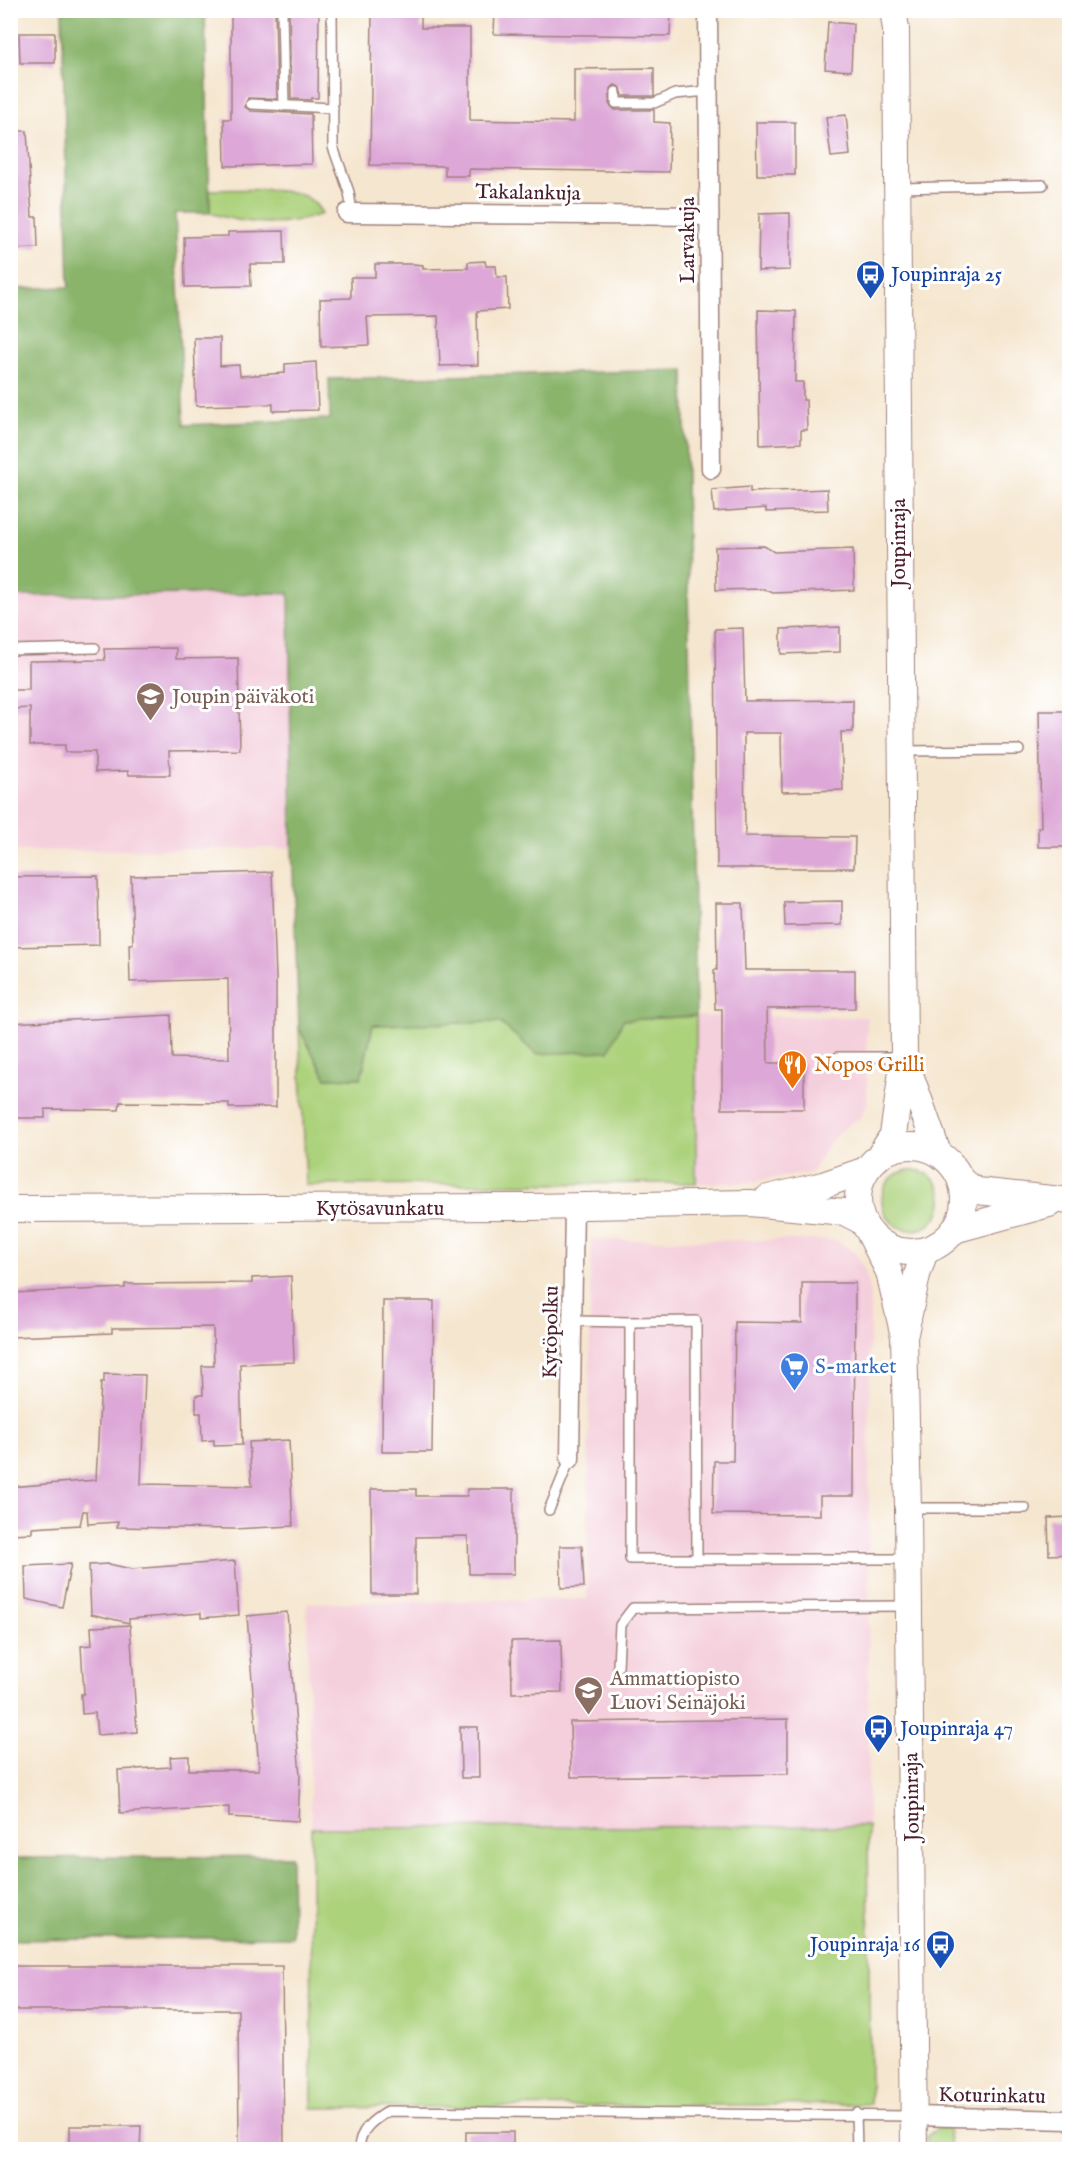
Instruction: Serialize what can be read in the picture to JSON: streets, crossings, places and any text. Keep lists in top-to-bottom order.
{
  "streets": {
    "street": [
      "Takalankuja",
      "Larvakuja",
      "Joupinraja",
      "Kytösavunkatu",
      "Kytöpolku",
      "Koturinkatu"
    ]
  },
  "crossings": [
    ["Takalankuja", "Larvakuja"],
    ["Joupinraja", "Kytösavunkatu"],
    ["Joupinraja", "Koturinkatu"],
    ["Kytösavunkatu", "Kytöpolku"]
  ],
  "places": {
    "bus stop": ["Joupinraja 25", "Joupinraja 47", "Joupinraja 16"],
    "school or university": ["Joupin päiväkoti", "Ammattiopisto Luovi Seinäjoki"],
    "restaurant": ["Nopos Grilli"],
    "supermarket": ["S-market"]
  }
}
